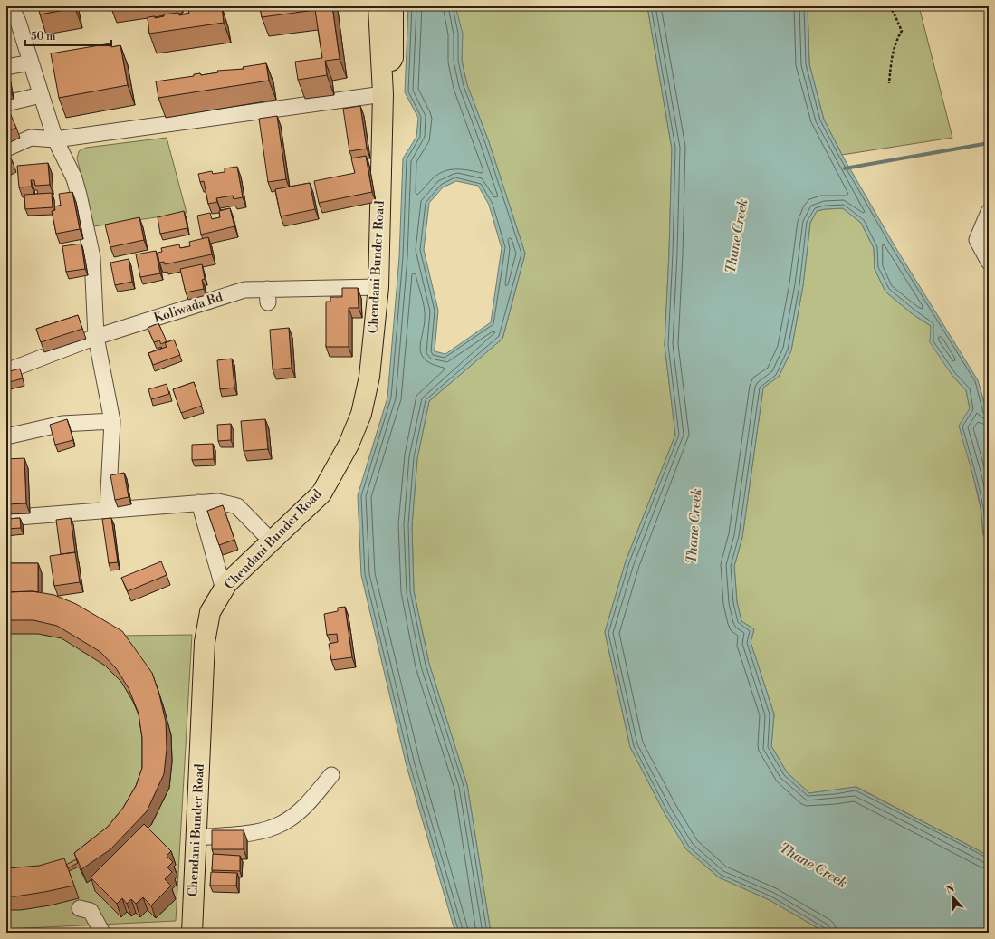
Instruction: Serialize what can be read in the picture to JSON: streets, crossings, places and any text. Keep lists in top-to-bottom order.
{
  "streets": {
    "main road": ["Chendani Bunder Road"],
    "street": ["Koliwada Rd"]
  },
  "crossings": [
    ["Chendani Bunder Road", "Koliwada Rd"]
  ],
  "water": ["Thane Creek"],
  "scale_bar": "50 m",
  "north": "top"
}
